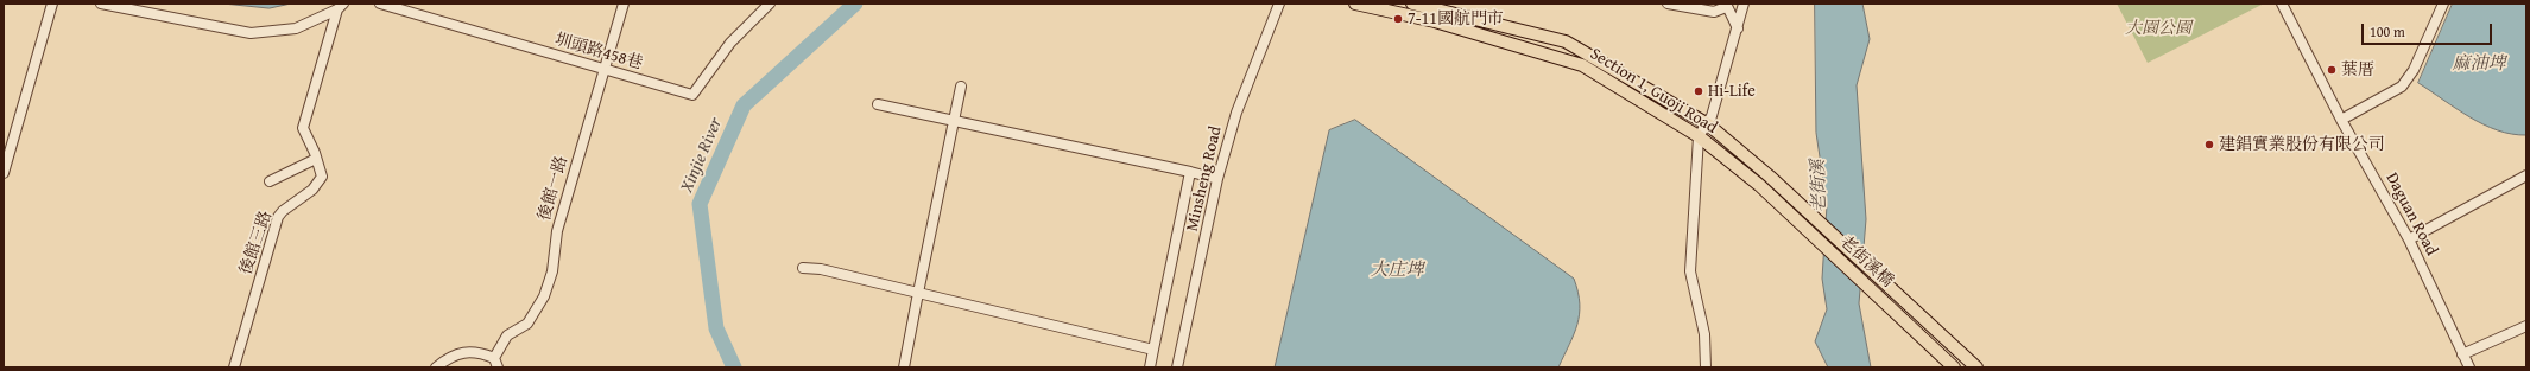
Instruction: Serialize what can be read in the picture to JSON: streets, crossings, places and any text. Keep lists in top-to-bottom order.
{
  "streets": {
    "main road": ["Section 1, Guoji Road", "老街溪橋"],
    "street": [
      "圳頭路458巷",
      "Minsheng Road",
      "後館一路",
      "Daguan Road",
      "後館三路"
    ]
  },
  "crossings": [
    ["圳頭路458巷", "後館一路"],
    ["Section 1, Guoji Road", "老街溪橋"]
  ],
  "water": [
    "麻油埤",
    "Xinjie River",
    "老街溪",
    "大庄埤"
  ],
  "parks": ["大園公園"],
  "places": [
    "7-11國航門市",
    "葉厝",
    "Hi-Life",
    "建錩實業股份有限公司"
  ],
  "scale_bar": "100 m"
}
